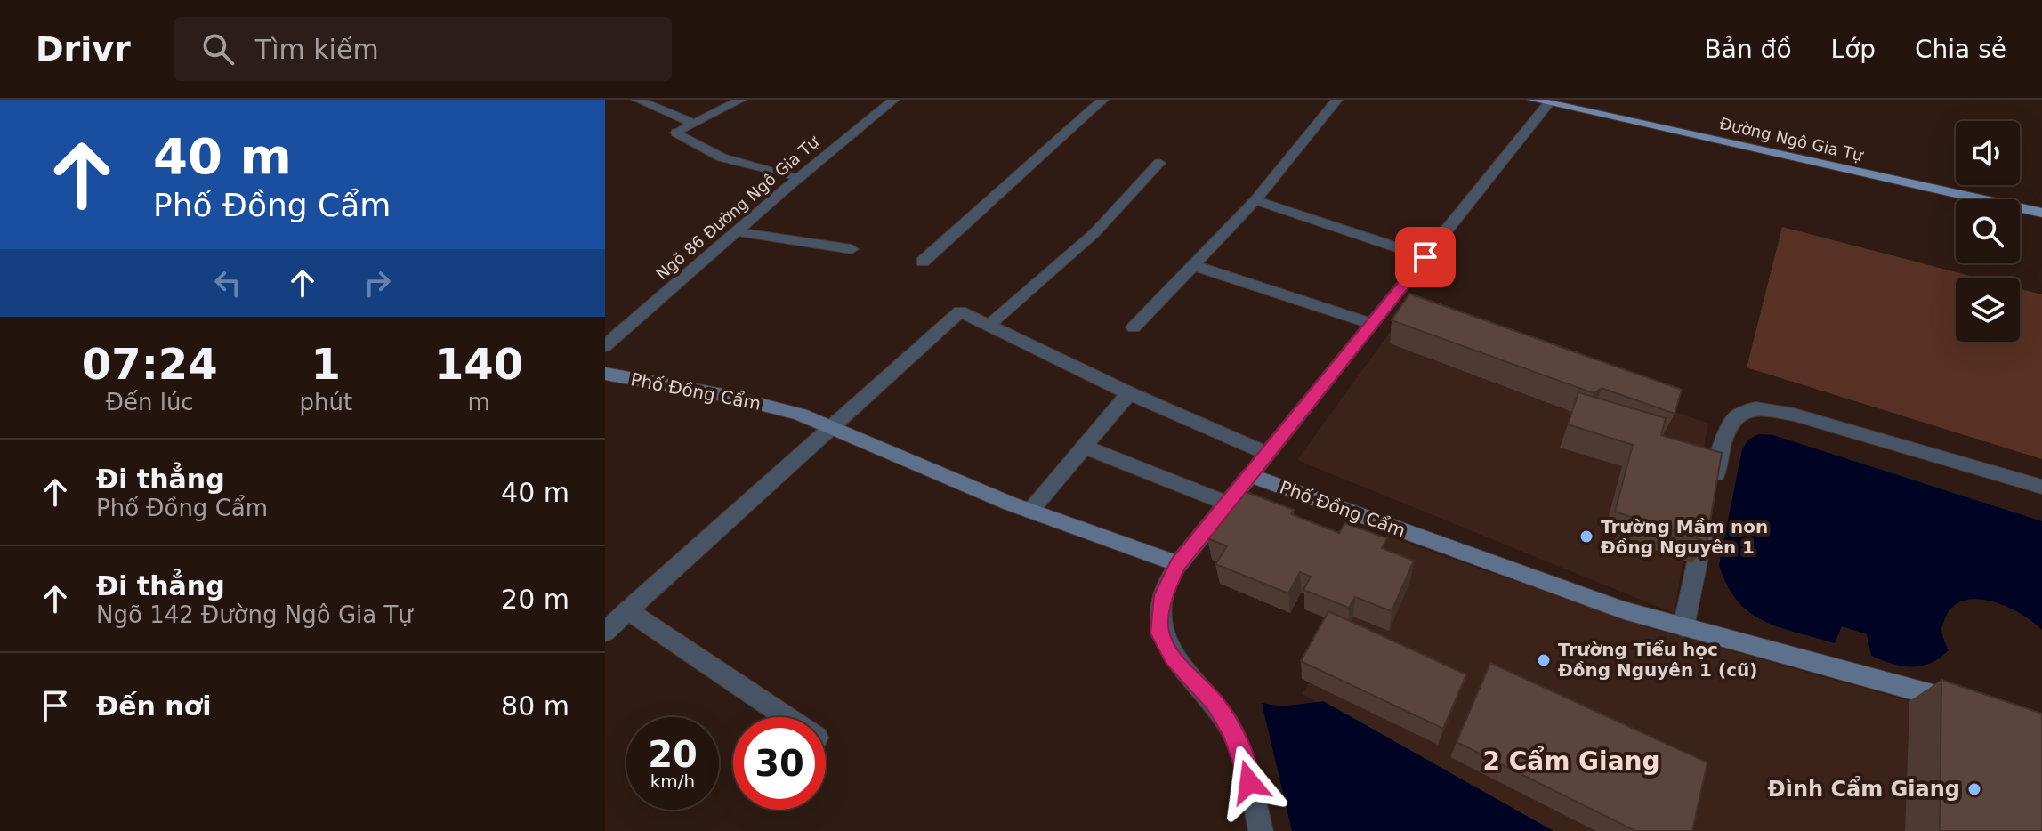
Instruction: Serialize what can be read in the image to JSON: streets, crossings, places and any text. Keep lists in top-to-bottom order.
{
  "streets": {
    "main road": ["Đường Ngô Gia Tự"],
    "street": ["Ngõ 86 Đường Ngô Gia Tự", "Phố Đồng Cẩm"]
  },
  "districts": ["2 Cẩm Giang"],
  "places": ["Trường Mầm non Đồng Nguyên 1", "Trường Tiểu học Đồng Nguyên 1 (cũ)", "Đình Cẩm Giang"],
  "page": {
    "header": "Drivr",
    "search": "Tìm kiếm",
    "nav": ["Bản đồ", "Lớp", "Chia sẻ"],
    "turn": ["40 m", "Phố Đồng Cẩm"],
    "eta": [
      "07:24",
      "Đến lúc",
      "1",
      "phút",
      "140",
      "m"
    ],
    "list": [
      {
        "name": "Đi thẳng",
        "note": "Phố Đồng Cẩm",
        "value": "40 m"
      },
      {
        "name": "Đi thẳng",
        "note": "Ngõ 142 Đường Ngô Gia Tự",
        "value": "20 m"
      },
      {
        "name": "Đến nơi",
        "value": "80 m"
      }
    ],
    "speed": "20 km/h",
    "limit": "30"
  }
}
